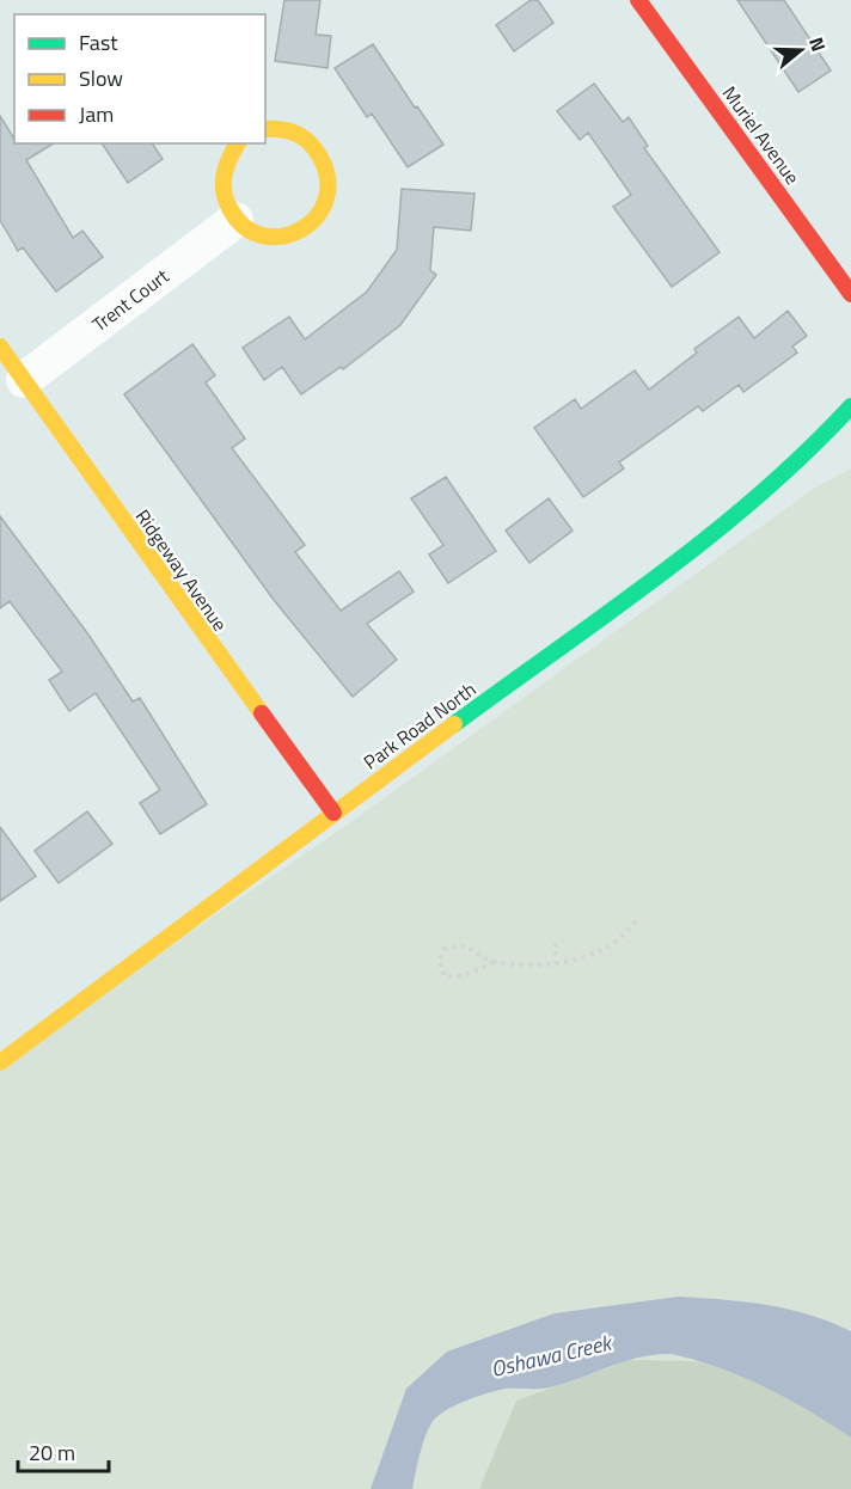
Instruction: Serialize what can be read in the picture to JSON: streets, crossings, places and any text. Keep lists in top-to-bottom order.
{
  "streets": {
    "street": [
      "Muriel Avenue",
      "Trent Court",
      "Ridgeway Avenue",
      "Park Road North"
    ]
  },
  "crossings": [
    ["Trent Court", "Ridgeway Avenue"],
    ["Ridgeway Avenue", "Park Road North"]
  ],
  "water": ["Oshawa Creek"],
  "legend": ["Fast", "Slow", "Jam"],
  "scale_bar": "20 m",
  "north": "right"
}
